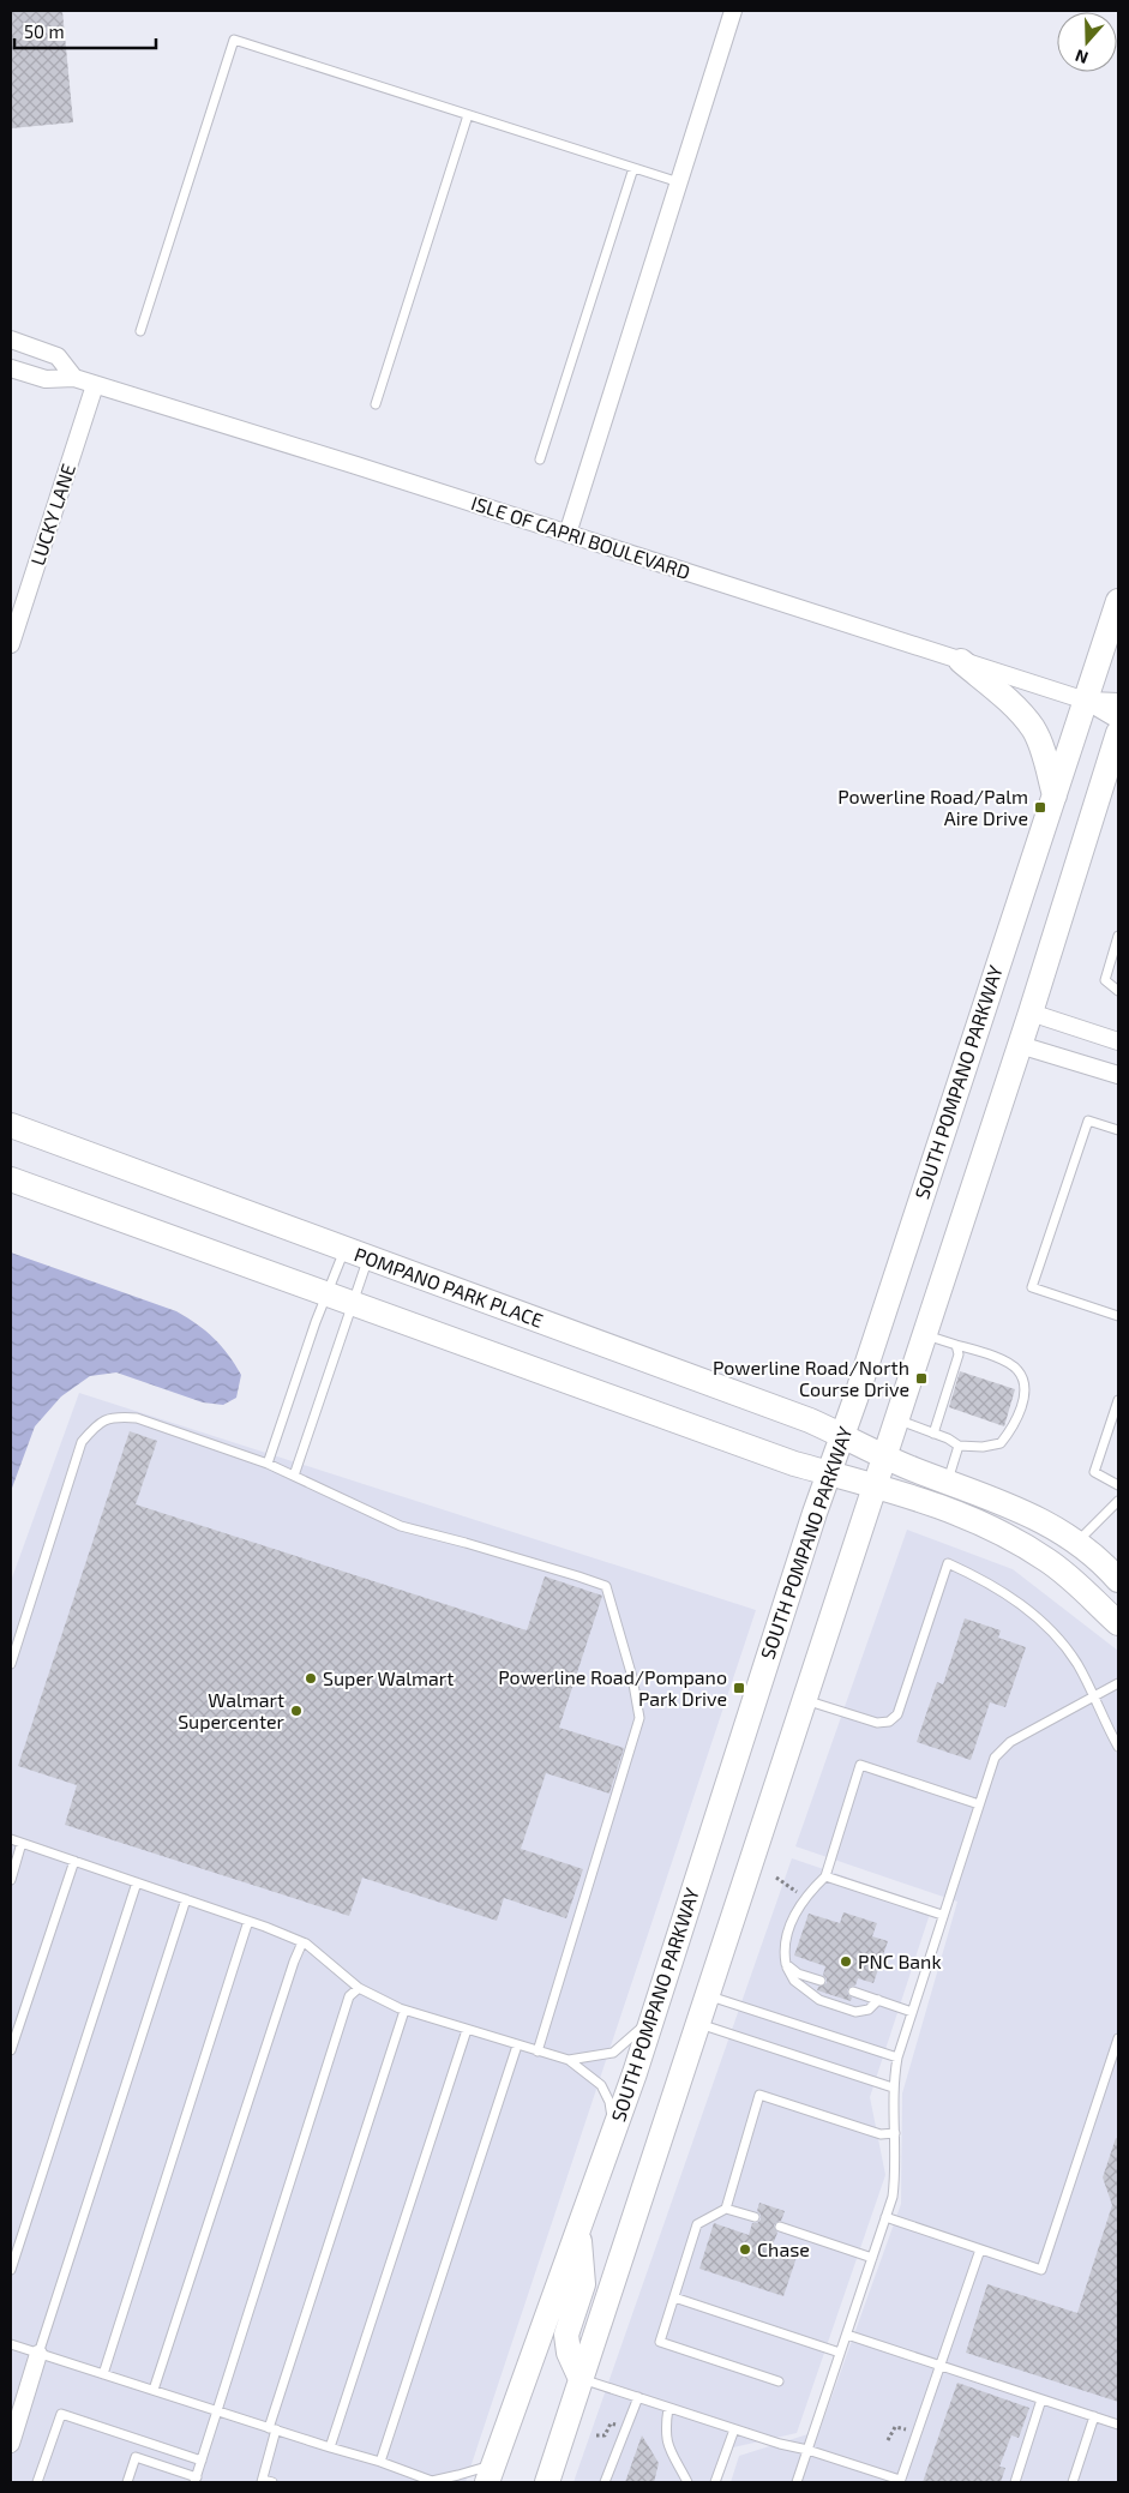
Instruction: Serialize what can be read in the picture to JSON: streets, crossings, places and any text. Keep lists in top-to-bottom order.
{
  "streets": {
    "main road": ["SOUTH POMPANO PARKWAY", "POMPANO PARK PLACE"],
    "street": ["LUCKY LANE", "ISLE OF CAPRI BOULEVARD"]
  },
  "crossings": [
    ["LUCKY LANE", "ISLE OF CAPRI BOULEVARD"],
    ["ISLE OF CAPRI BOULEVARD", "SOUTH POMPANO PARKWAY"],
    ["SOUTH POMPANO PARKWAY", "POMPANO PARK PLACE"]
  ],
  "places": {
    "transit": ["Powerline Road/Palm Aire Drive", "Powerline Road/North Course Drive", "Powerline Road/Pompano Park Drive"],
    "other": [
      "Super Walmart",
      "Walmart Supercenter",
      "PNC Bank",
      "Chase"
    ]
  },
  "scale_bar": "50 m",
  "north": "bottom"
}
